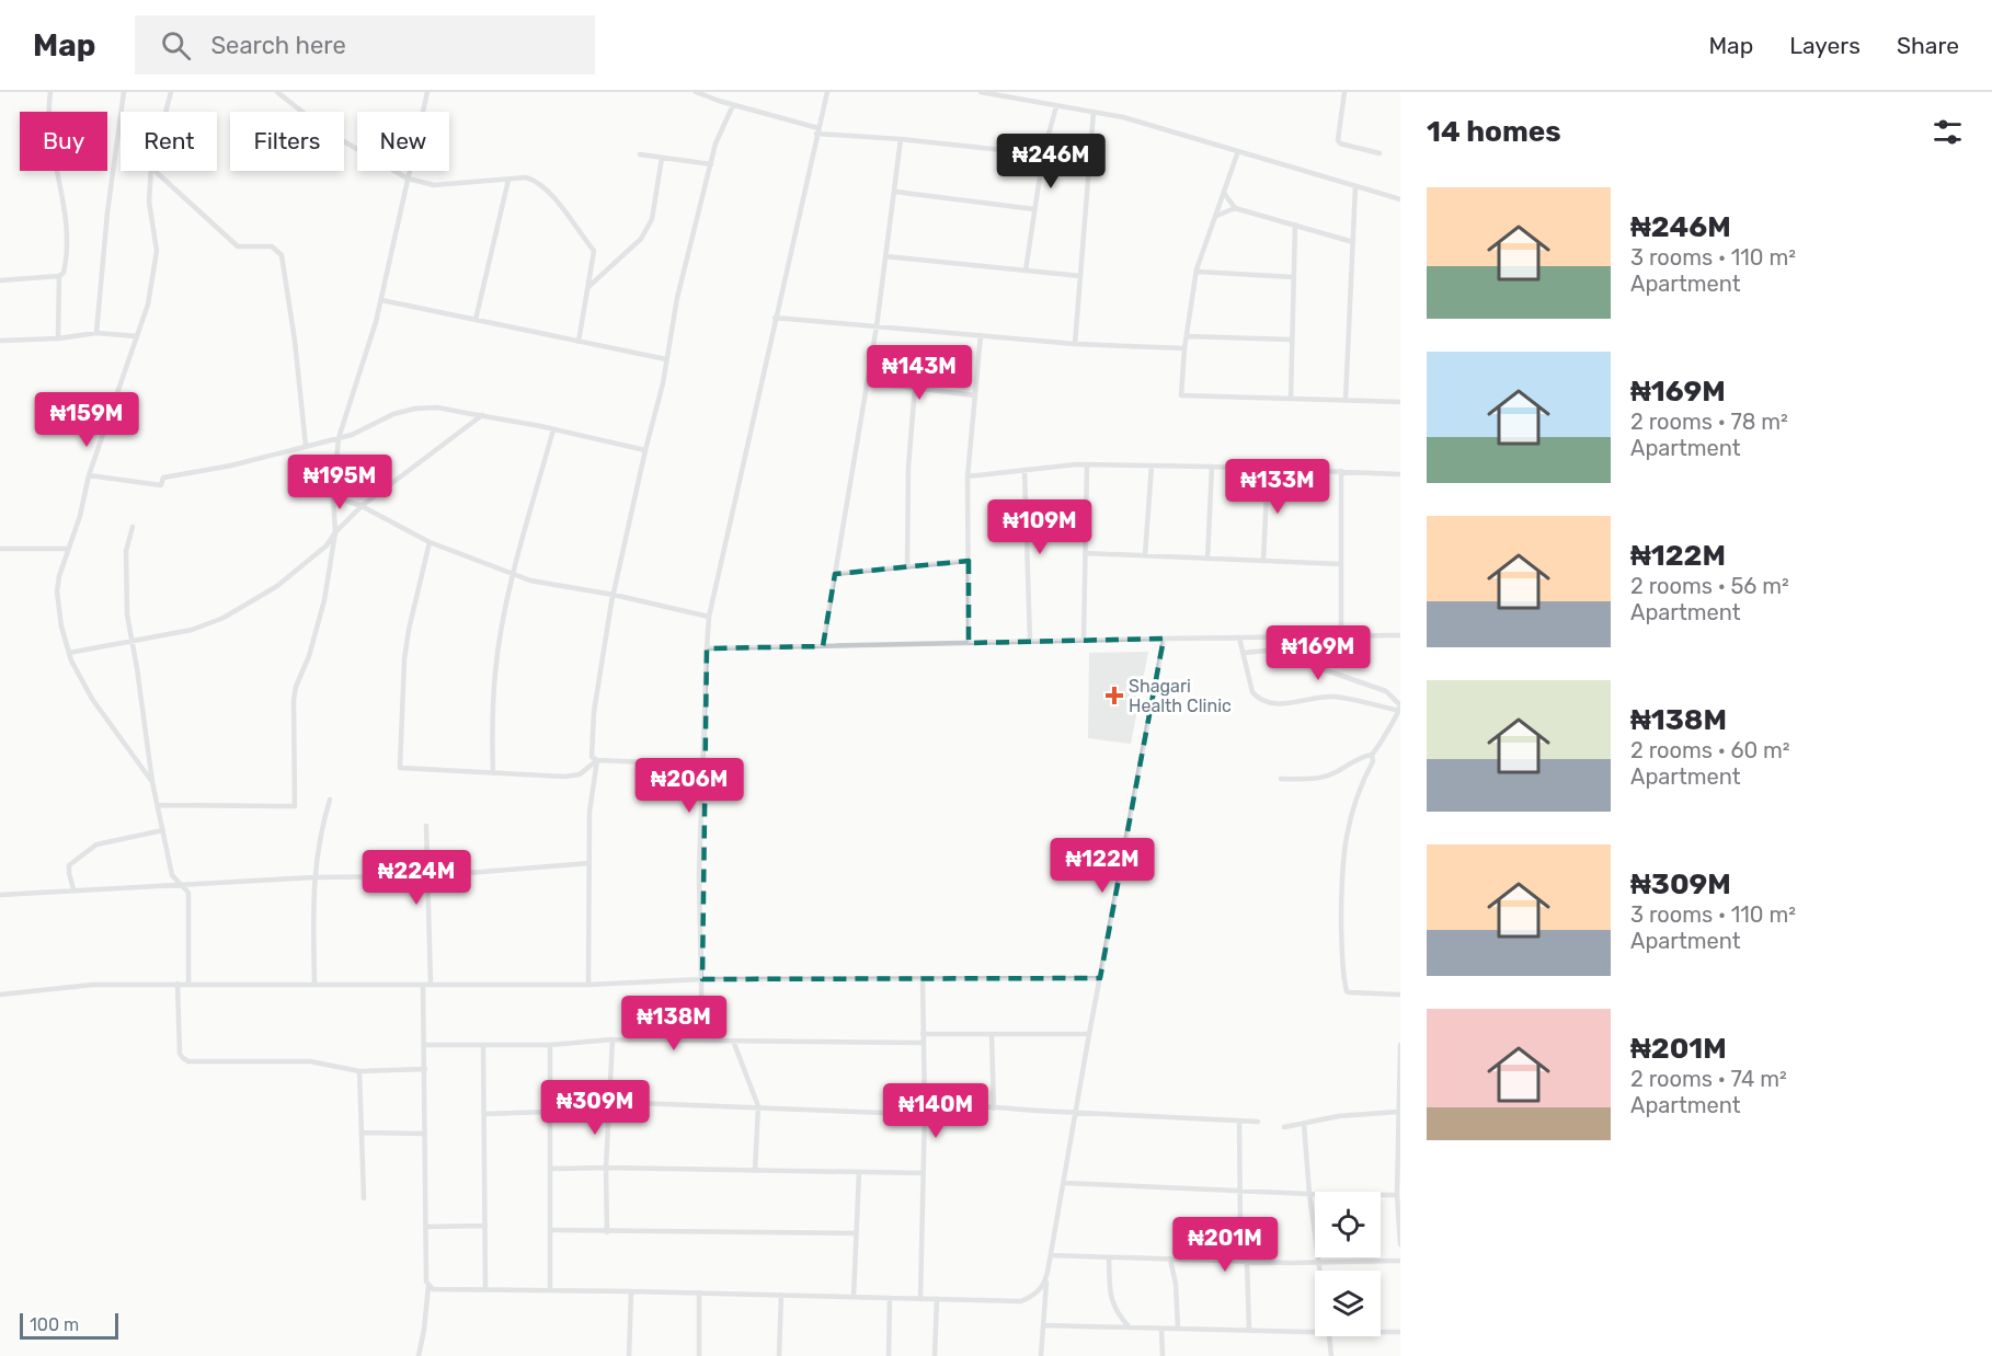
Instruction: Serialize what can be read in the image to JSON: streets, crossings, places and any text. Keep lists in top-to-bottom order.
{
  "places": {
    "health": ["Shagari Health Clinic"]
  },
  "scale_bar": "100 m",
  "page": {
    "header": "Map",
    "search": "Search here",
    "nav": ["Map", "Layers", "Share"],
    "heading": "14 homes",
    "chip": [
      "Buy",
      "Rent",
      "Filters",
      "New"
    ],
    "price": [
      "₦246M",
      "₦143M",
      "₦159M",
      "₦195M",
      "₦133M",
      "₦109M",
      "₦169M",
      "₦206M",
      "₦122M",
      "₦224M",
      "₦138M",
      "₦309M",
      "₦140M",
      "₦201M"
    ],
    "list": [
      {
        "name": "₦246M",
        "note": "3 rooms · 110 m² · Apartment"
      },
      {
        "name": "₦169M",
        "note": "2 rooms · 78 m² · Apartment"
      },
      {
        "name": "₦122M",
        "note": "2 rooms · 56 m² · Apartment"
      },
      {
        "name": "₦138M",
        "note": "2 rooms · 60 m² · Apartment"
      },
      {
        "name": "₦309M",
        "note": "3 rooms · 110 m² · Apartment"
      },
      {
        "name": "₦201M",
        "note": "2 rooms · 74 m² · Apartment"
      }
    ],
    "scale": "100 m"
  }
}
